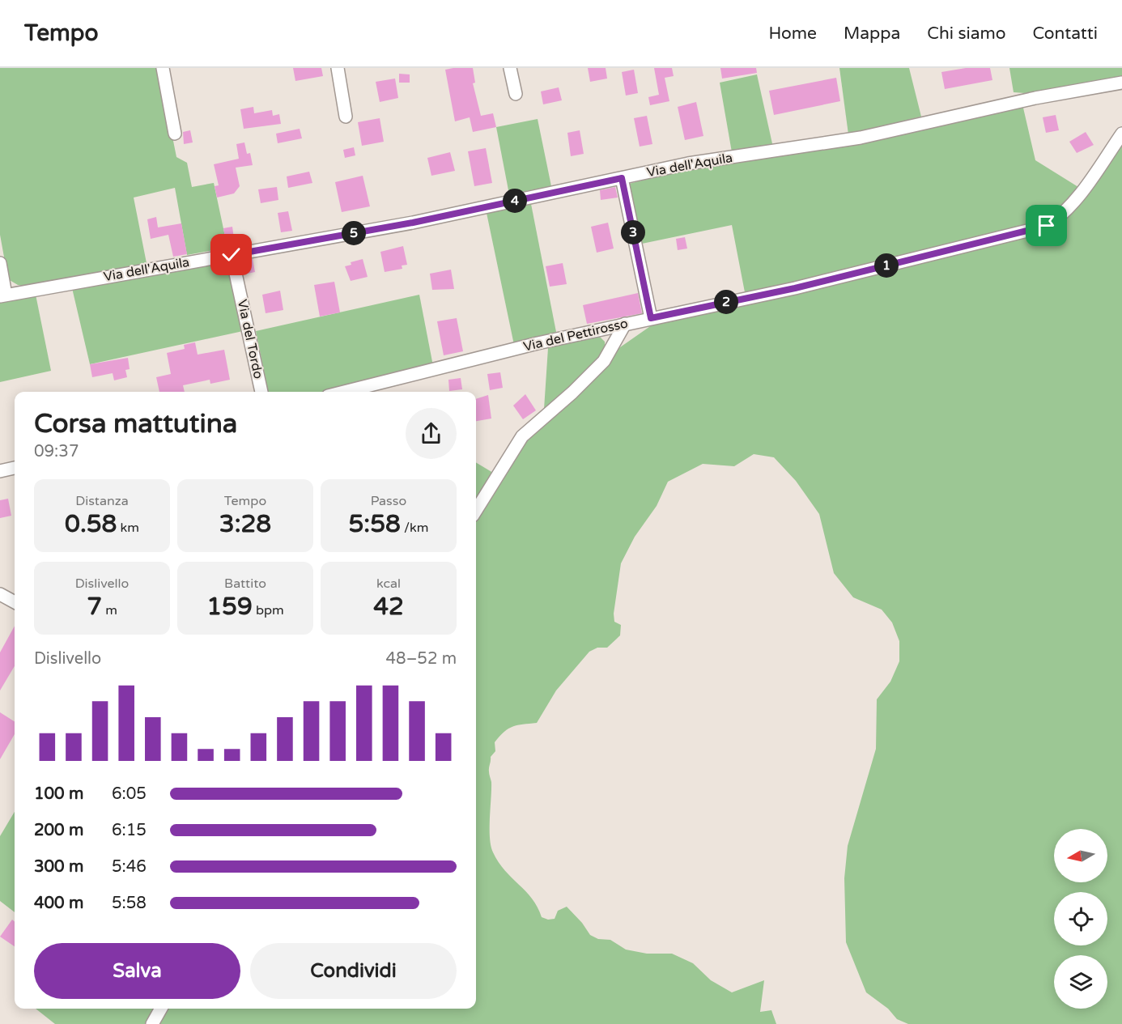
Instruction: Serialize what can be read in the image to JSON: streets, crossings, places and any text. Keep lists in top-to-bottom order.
{
  "streets": {
    "street": ["Via dell'Aquila", "Via del Pettirosso", "Via del Tordo"]
  },
  "crossings": [
    ["Via dell'Aquila", "Via del Tordo"]
  ],
  "north": "left",
  "page": {
    "header": "Tempo",
    "nav": [
      "Home",
      "Mappa",
      "Chi siamo",
      "Contatti"
    ],
    "pins": [
      "4",
      "3",
      "5",
      "1",
      "2"
    ],
    "heading": ["Corsa mattutina", "09:37"],
    "stats": [
      ["Distanza", "0.58 km"],
      ["Tempo", "3:28"],
      ["Passo", "5:58 /km"],
      ["Dislivello", "7 m"],
      ["Battito", "159 bpm"],
      ["kcal", "42"]
    ],
    "chart": ["Dislivello", "48–52 m"],
    "list": [
      {
        "name": "100 m",
        "note": "6:05"
      },
      {
        "name": "200 m",
        "note": "6:15"
      },
      {
        "name": "300 m",
        "note": "5:46"
      },
      {
        "name": "400 m",
        "note": "5:58"
      }
    ],
    "buttons": ["Salva", "Condividi"]
  }
}
